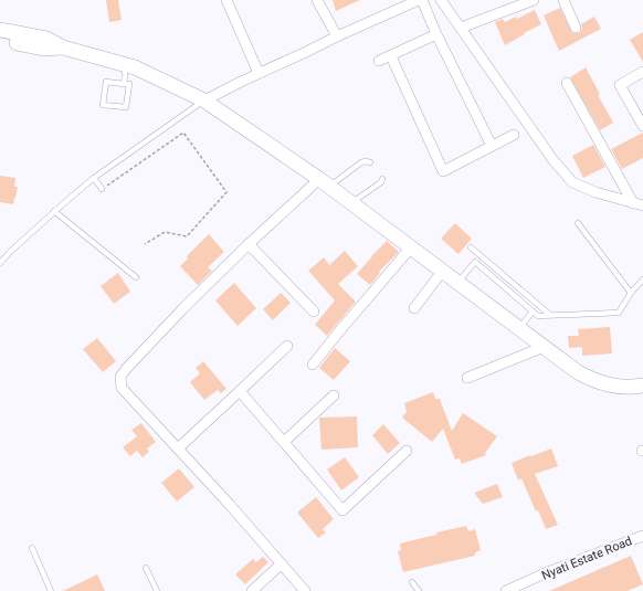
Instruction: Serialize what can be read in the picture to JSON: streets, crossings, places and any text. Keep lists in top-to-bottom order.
{
  "streets": {
    "street": ["Nyati Estate Road"]
  }
}
